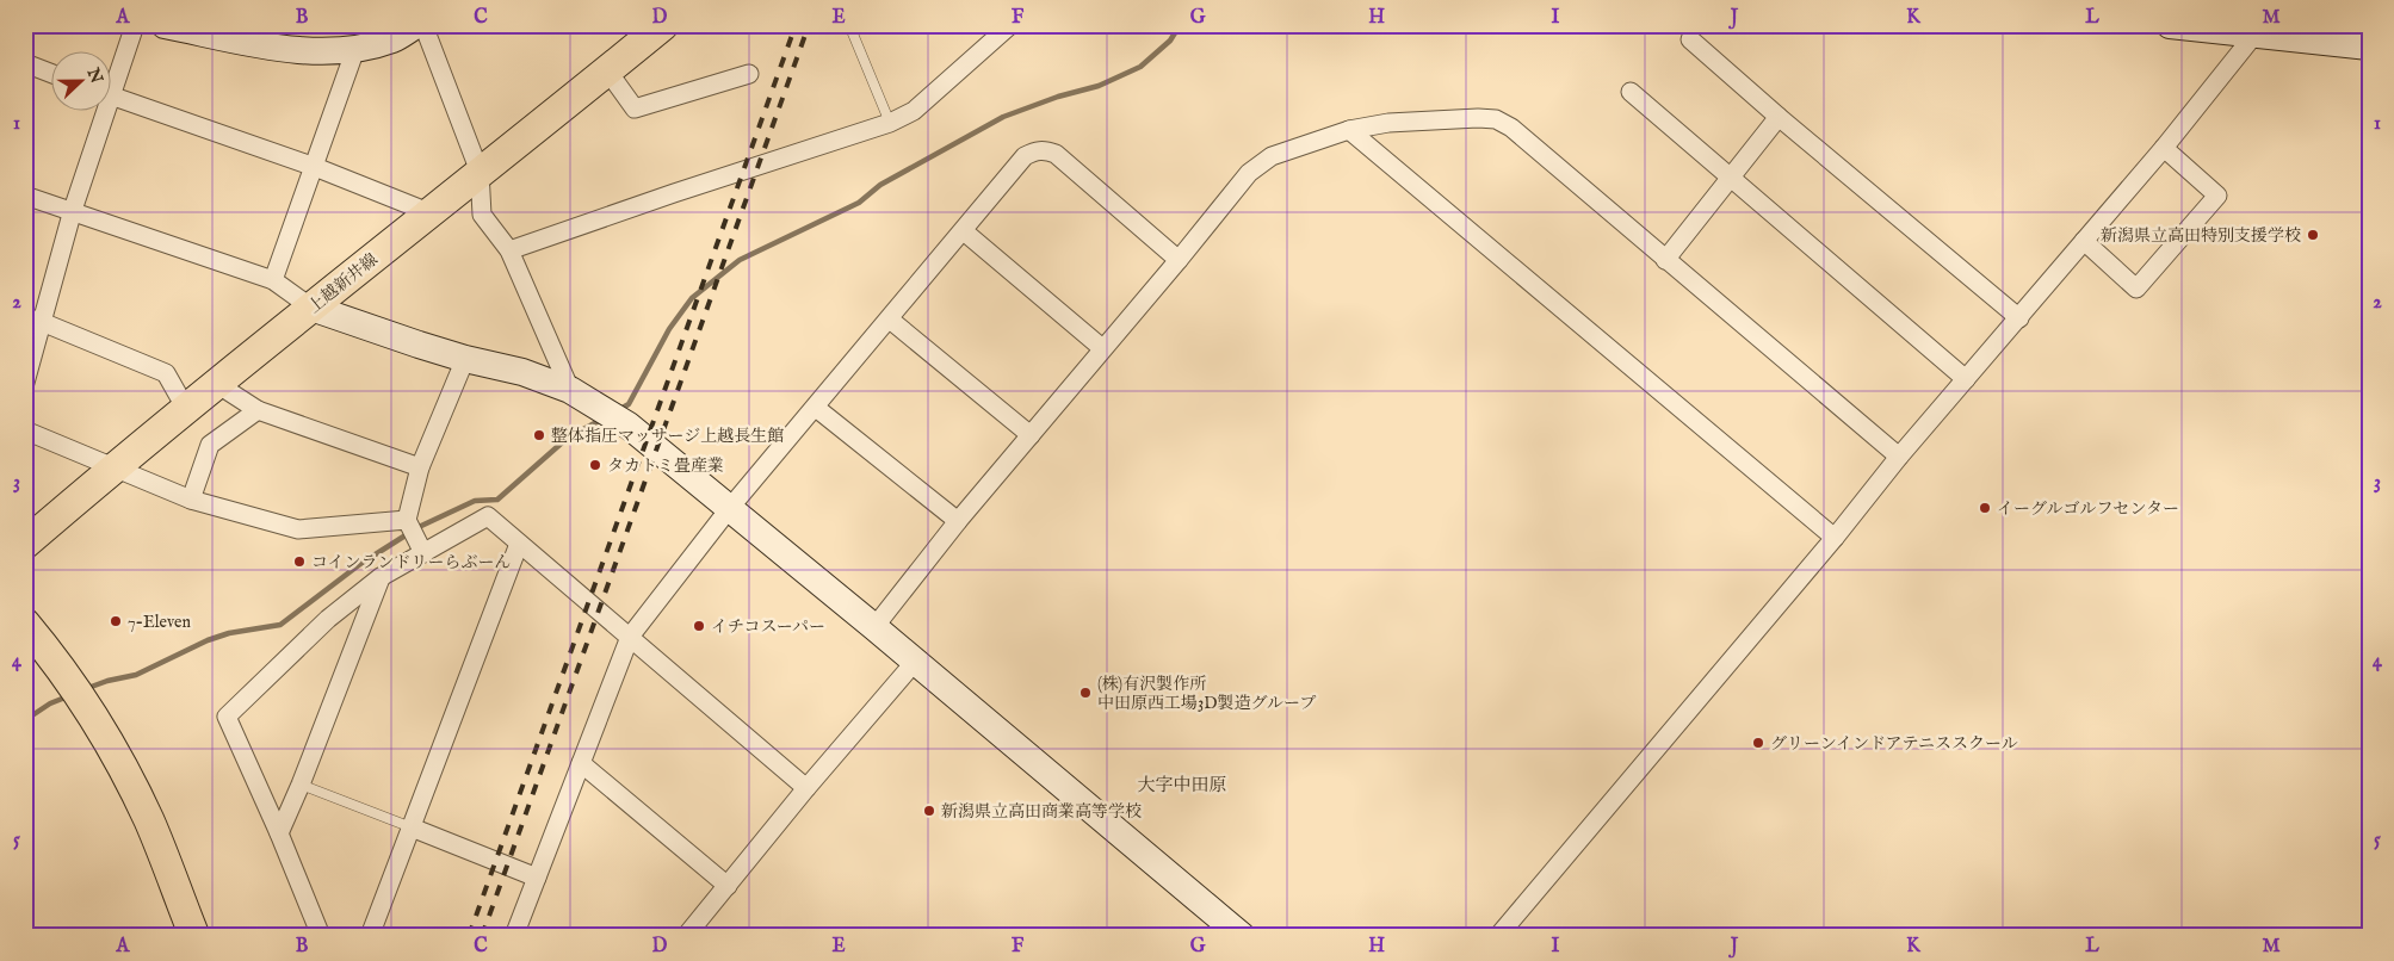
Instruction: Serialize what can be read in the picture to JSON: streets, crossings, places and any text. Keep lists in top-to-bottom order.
{
  "streets": {
    "main road": ["上越新井線"]
  },
  "districts": ["大字中田原"],
  "places": [
    "新潟県立高田特別支援学校",
    "整体指圧マッサージ上越長生館",
    "タカトミ畳産業",
    "イーグルゴルフセンター",
    "コインランドリーらぶーん",
    "7-Eleven",
    "イチコスーパー",
    "(株)有沢製作所 中田原西工場3D製造グループ",
    "グリーンインドアテニススクール",
    "新潟県立高田商業高等学校"
  ],
  "north": "right",
  "grid": {
    "columns": [
      "A",
      "B",
      "C",
      "D",
      "E",
      "F",
      "G",
      "H",
      "I",
      "J",
      "K",
      "L",
      "M"
    ],
    "rows": [
      "1",
      "2",
      "3",
      "4",
      "5"
    ]
  }
}
